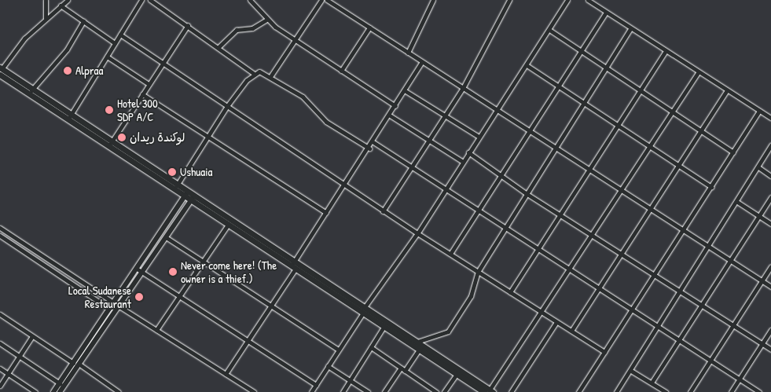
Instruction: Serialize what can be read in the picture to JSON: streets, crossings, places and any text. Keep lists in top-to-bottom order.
{
  "places": [
    "Alpraa",
    "Hotel 300 SDP A/C",
    "لوكندة ريدان",
    "Ushuaia",
    "Never come here! (The owner is a thief.)",
    "Local Sudanese Restaurant"
  ]
}
